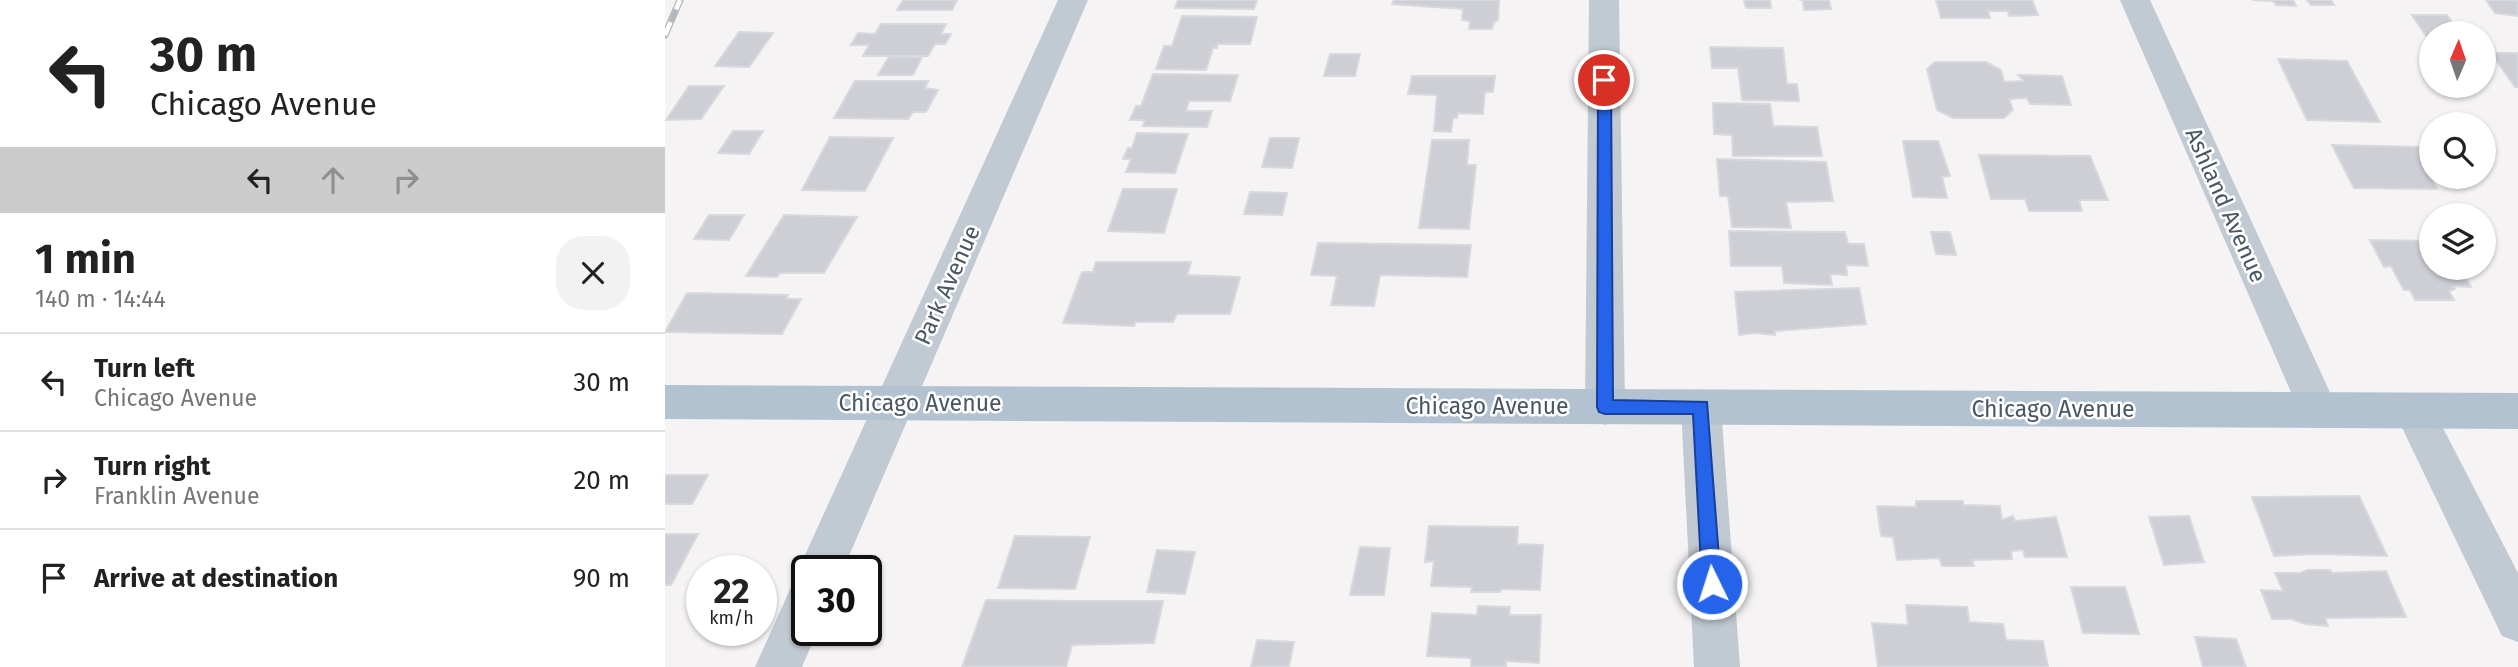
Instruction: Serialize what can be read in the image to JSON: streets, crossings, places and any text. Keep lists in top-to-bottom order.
{
  "streets": {
    "main road": ["Chicago Avenue"],
    "street": ["Ashland Avenue", "Park Avenue"]
  },
  "crossings": [
    ["Ashland Avenue", "Chicago Avenue"],
    ["Park Avenue", "Chicago Avenue"]
  ],
  "north": "top",
  "page": {
    "turn": ["30 m", "Chicago Avenue"],
    "heading": ["1 min", "140 m · 14:44"],
    "list": [
      {
        "name": "Turn left",
        "note": "Chicago Avenue",
        "value": "30 m"
      },
      {
        "name": "Turn right",
        "note": "Franklin Avenue",
        "value": "20 m"
      },
      {
        "name": "Arrive at destination",
        "value": "90 m"
      }
    ],
    "speed": "22 km/h",
    "limit": "30"
  }
}
